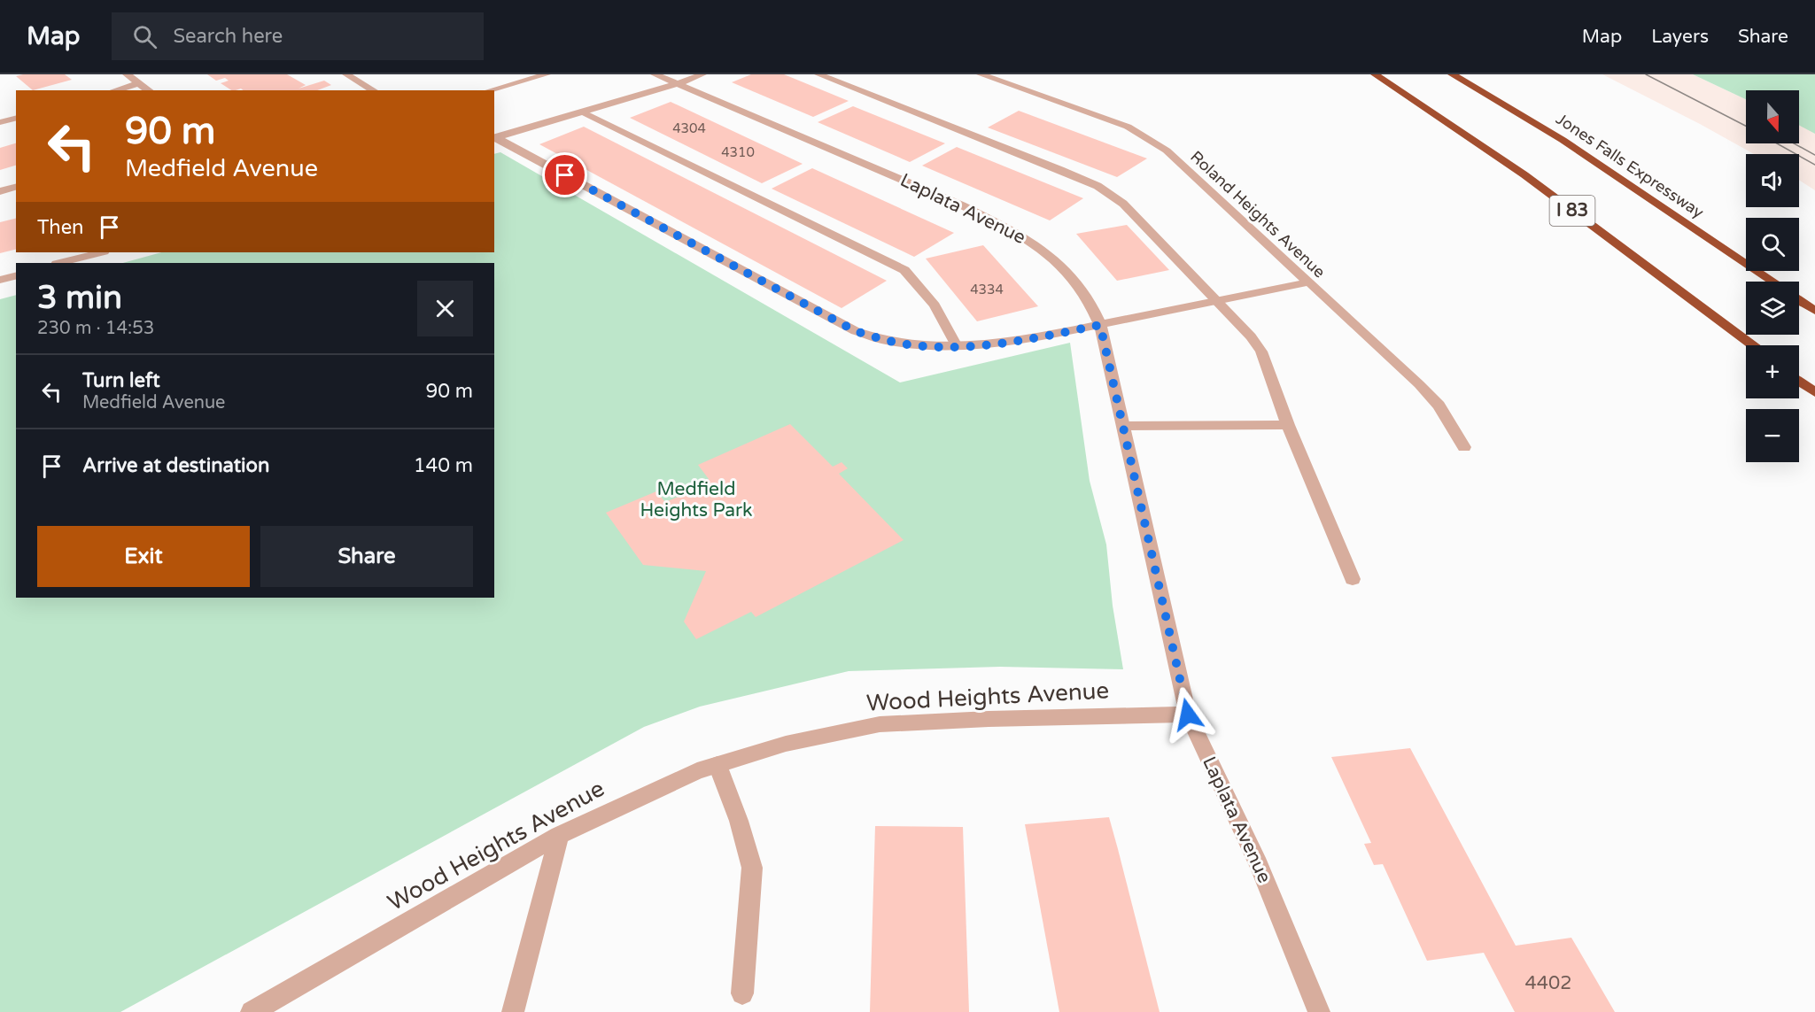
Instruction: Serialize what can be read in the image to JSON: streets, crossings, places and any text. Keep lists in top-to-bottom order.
{
  "streets": {
    "highway": ["Jones Falls Expressway", "I 83"],
    "street": ["Laplata Avenue", "Roland Heights Avenue", "Wood Heights Avenue"]
  },
  "crossings": [
    ["Laplata Avenue", "Wood Heights Avenue"]
  ],
  "parks": ["Medfield Heights Park"],
  "house_numbers": [
    "4304",
    "4310",
    "4334",
    "4402"
  ],
  "north": "bottom",
  "page": {
    "header": "Map",
    "search": "Search here",
    "nav": ["Map", "Layers", "Share"],
    "map_buttons": ["+", "−"],
    "turn": ["90 m", "Medfield Avenue"],
    "then": "Then",
    "heading": ["3 min", "230 m · 14:53"],
    "list": [
      {
        "name": "Turn left",
        "note": "Medfield Avenue",
        "value": "90 m"
      },
      {
        "name": "Arrive at destination",
        "value": "140 m"
      }
    ],
    "buttons": ["Exit", "Share"]
  }
}
